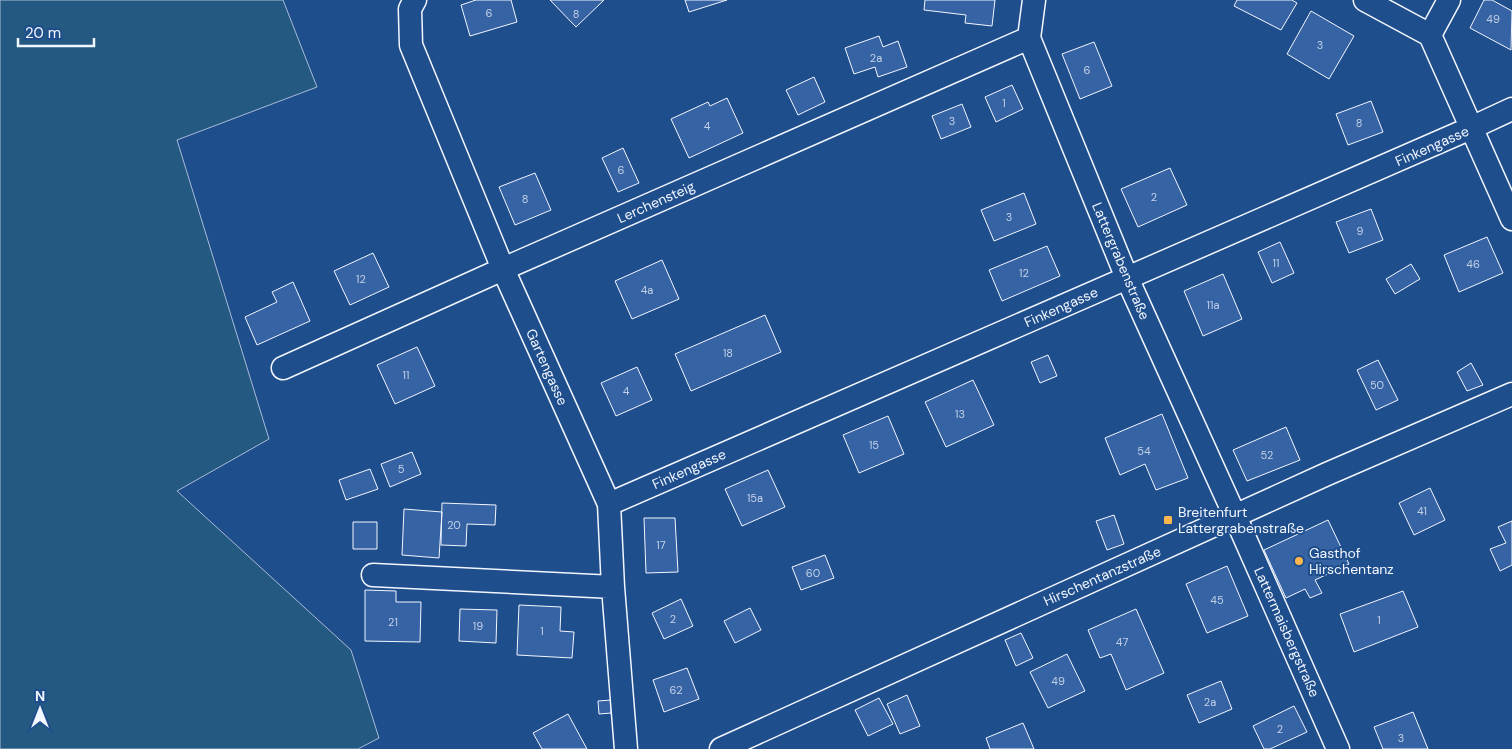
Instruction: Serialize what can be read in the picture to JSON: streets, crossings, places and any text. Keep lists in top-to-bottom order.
{
  "streets": {
    "street": [
      "Finkengasse",
      "Lerchensteig",
      "Lattergrabenstraße",
      "Gartengasse",
      "Hirschentanzstraße",
      "Lattermaisbergstraße"
    ]
  },
  "crossings": [
    ["Finkengasse", "Lattergrabenstraße"],
    ["Finkengasse", "Gartengasse"],
    ["Lerchensteig", "Lattergrabenstraße"],
    ["Lerchensteig", "Gartengasse"],
    ["Lattergrabenstraße", "Hirschentanzstraße"],
    ["Lattergrabenstraße", "Lattermaisbergstraße"],
    ["Hirschentanzstraße", "Lattermaisbergstraße"]
  ],
  "places": {
    "transit": ["Breitenfurt Lattergrabenstraße"],
    "other": ["Gasthof Hirschentanz"]
  },
  "house_numbers": [
    "6",
    "8",
    "49",
    "3",
    "2a",
    "6",
    "1",
    "3",
    "8",
    "4",
    "6",
    "2",
    "8",
    "3",
    "9",
    "11",
    "46",
    "12",
    "12",
    "4a",
    "11a",
    "18",
    "11",
    "50",
    "4",
    "13",
    "15",
    "54",
    "52",
    "5",
    "15a",
    "41",
    "20",
    "17",
    "60",
    "45",
    "2",
    "1",
    "21",
    "19",
    "1",
    "47",
    "49",
    "62",
    "2a",
    "2",
    "3"
  ],
  "scale_bar": "20 m",
  "north": "top"
}
